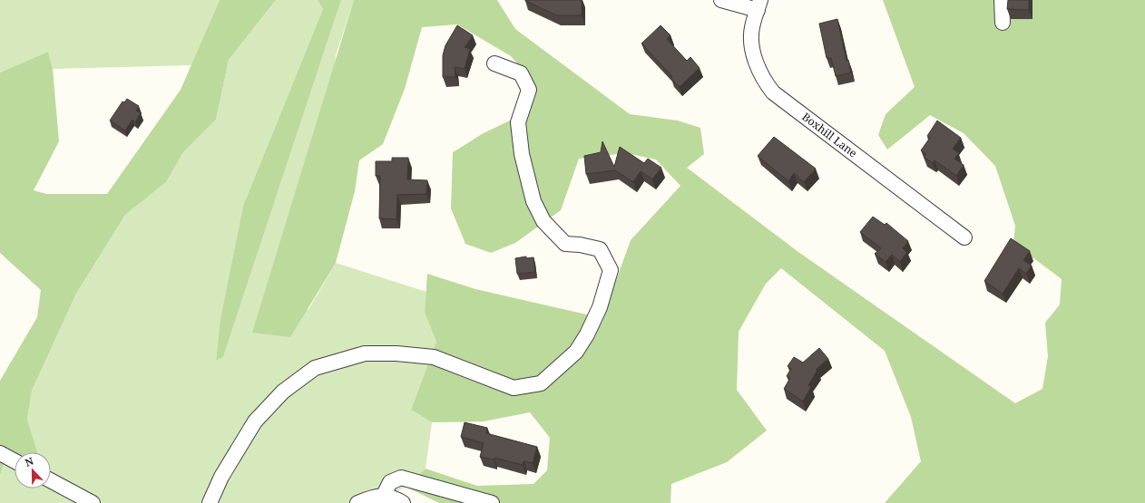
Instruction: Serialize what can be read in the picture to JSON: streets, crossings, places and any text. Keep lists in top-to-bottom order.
{
  "streets": {
    "street": ["Boxhill Lane"]
  },
  "north": "top"
}
